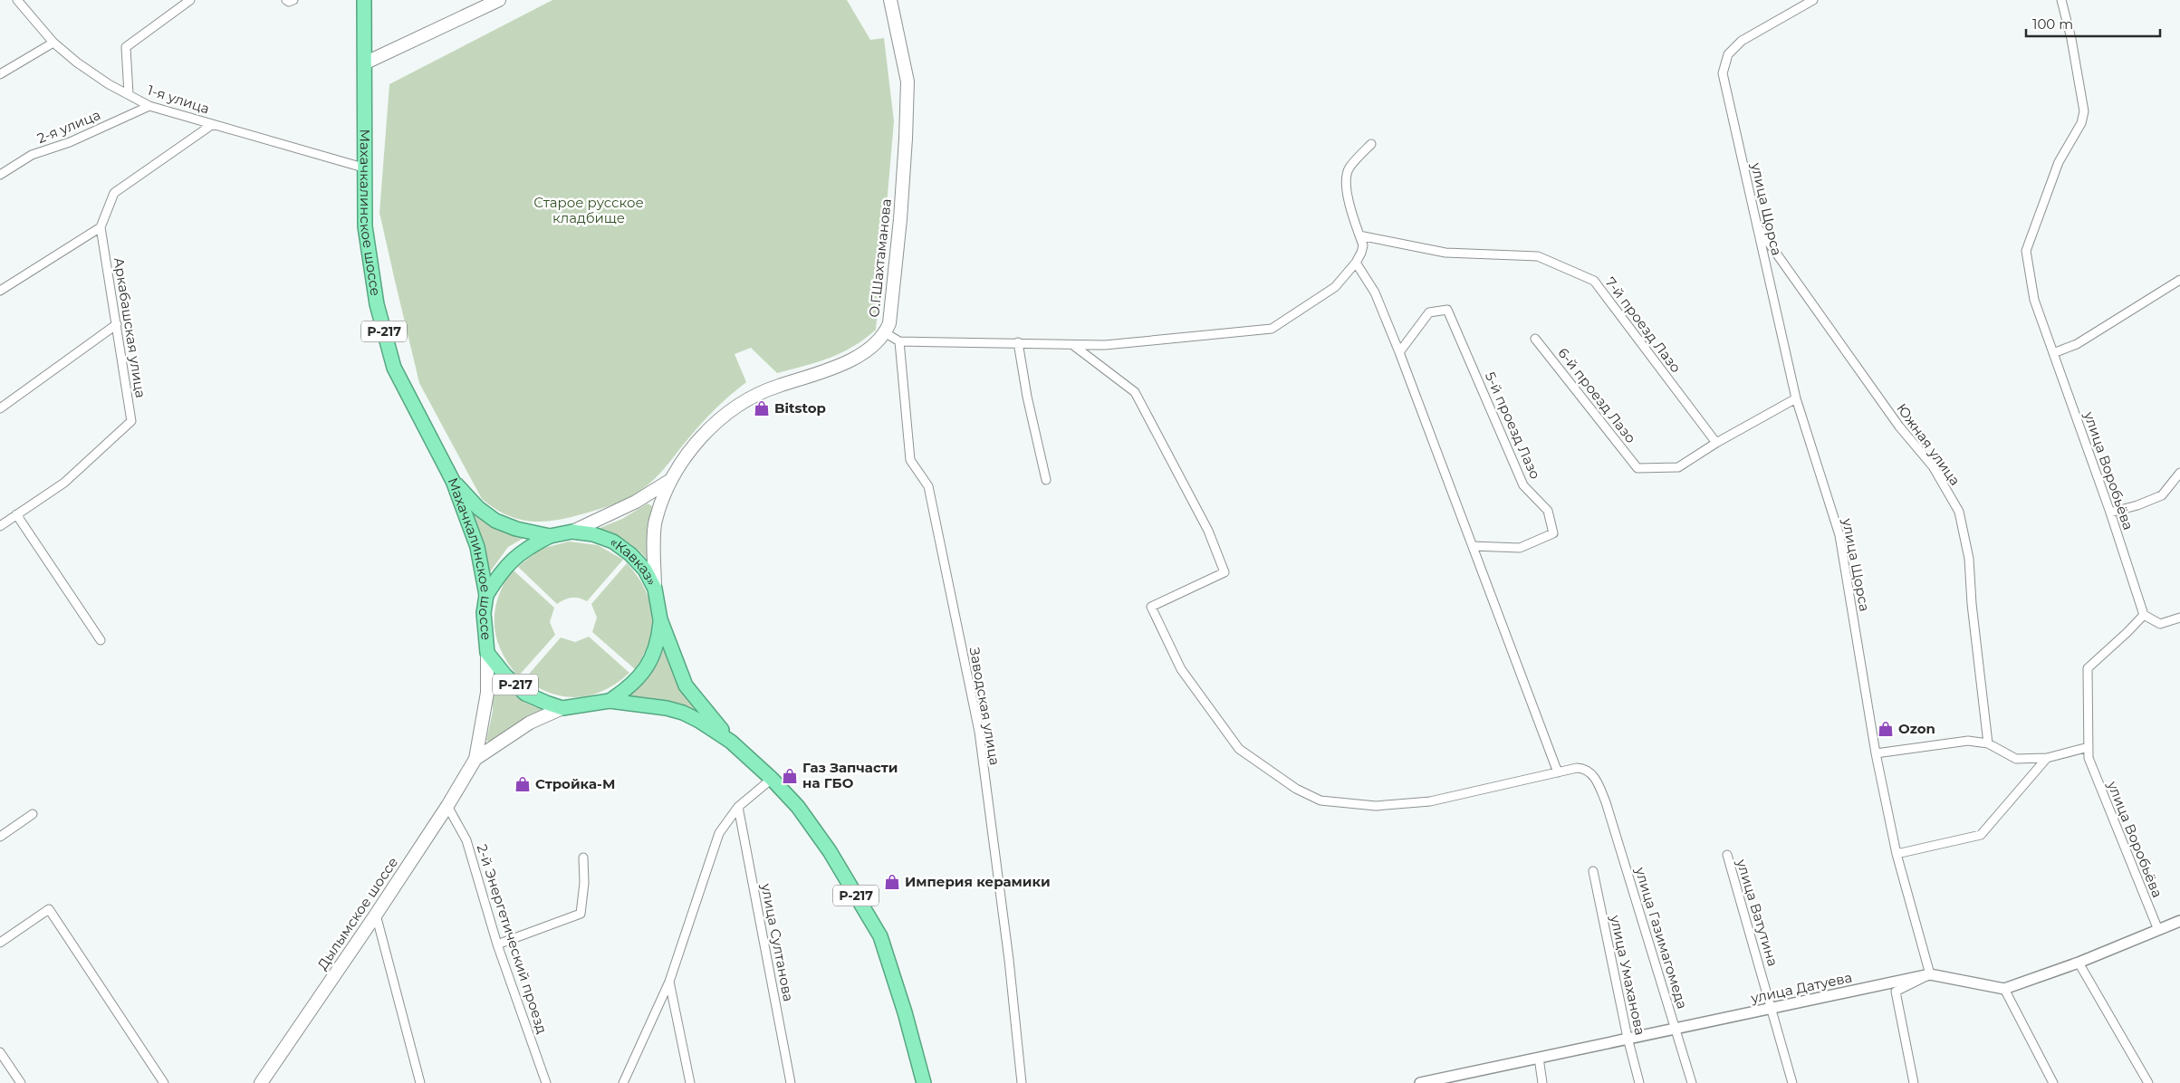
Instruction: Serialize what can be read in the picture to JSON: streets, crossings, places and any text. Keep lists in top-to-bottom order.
{
  "streets": {
    "highway": ["Махачкалинское шоссе", "Р-217", "«Кавказ»"],
    "main road": ["О.Г.Шахтаманова", "Дылымское шоссе"],
    "street": [
      "1-я улица",
      "2-я улица",
      "улица Щорса",
      "7-й проезд Лазо",
      "Аркабашская улица",
      "6-й проезд Лазо",
      "5-й проезд Лазо",
      "Южная улица",
      "улица Воробьёва",
      "Заводская улица",
      "улица Ватутина",
      "улица Газимагомеда",
      "2-й Энергетический проезд",
      "улица Султанова",
      "улица Умаханова",
      "улица Датуева"
    ]
  },
  "crossings": [
    ["1-я улица", "2-я улица"],
    ["1-я улица", "Махачкалинское шоссе"],
    ["улица Щорса", "Южная улица"],
    ["улица Щорса", "улица Датуева"],
    ["Махачкалинское шоссе", "Р-217"],
    ["Махачкалинское шоссе", "«Кавказ»"],
    ["О.Г.Шахтаманова", "Р-217"],
    ["7-й проезд Лазо", "6-й проезд Лазо"],
    ["Р-217", "«Кавказ»"],
    ["Р-217", "Дылымское шоссе"],
    ["улица Ватутина", "улица Датуева"],
    ["Дылымское шоссе", "2-й Энергетический проезд"],
    ["улица Газимагомеда", "улица Датуева"],
    ["улица Умаханова", "улица Датуева"]
  ],
  "parks": ["Старое русское кладбище"],
  "places": {
    "shop": [
      "Bitstop",
      "Ozon",
      "Газ Запчасти на ГБО",
      "Стройка-М",
      "Империя керамики"
    ]
  },
  "scale_bar": "100 m"
}
